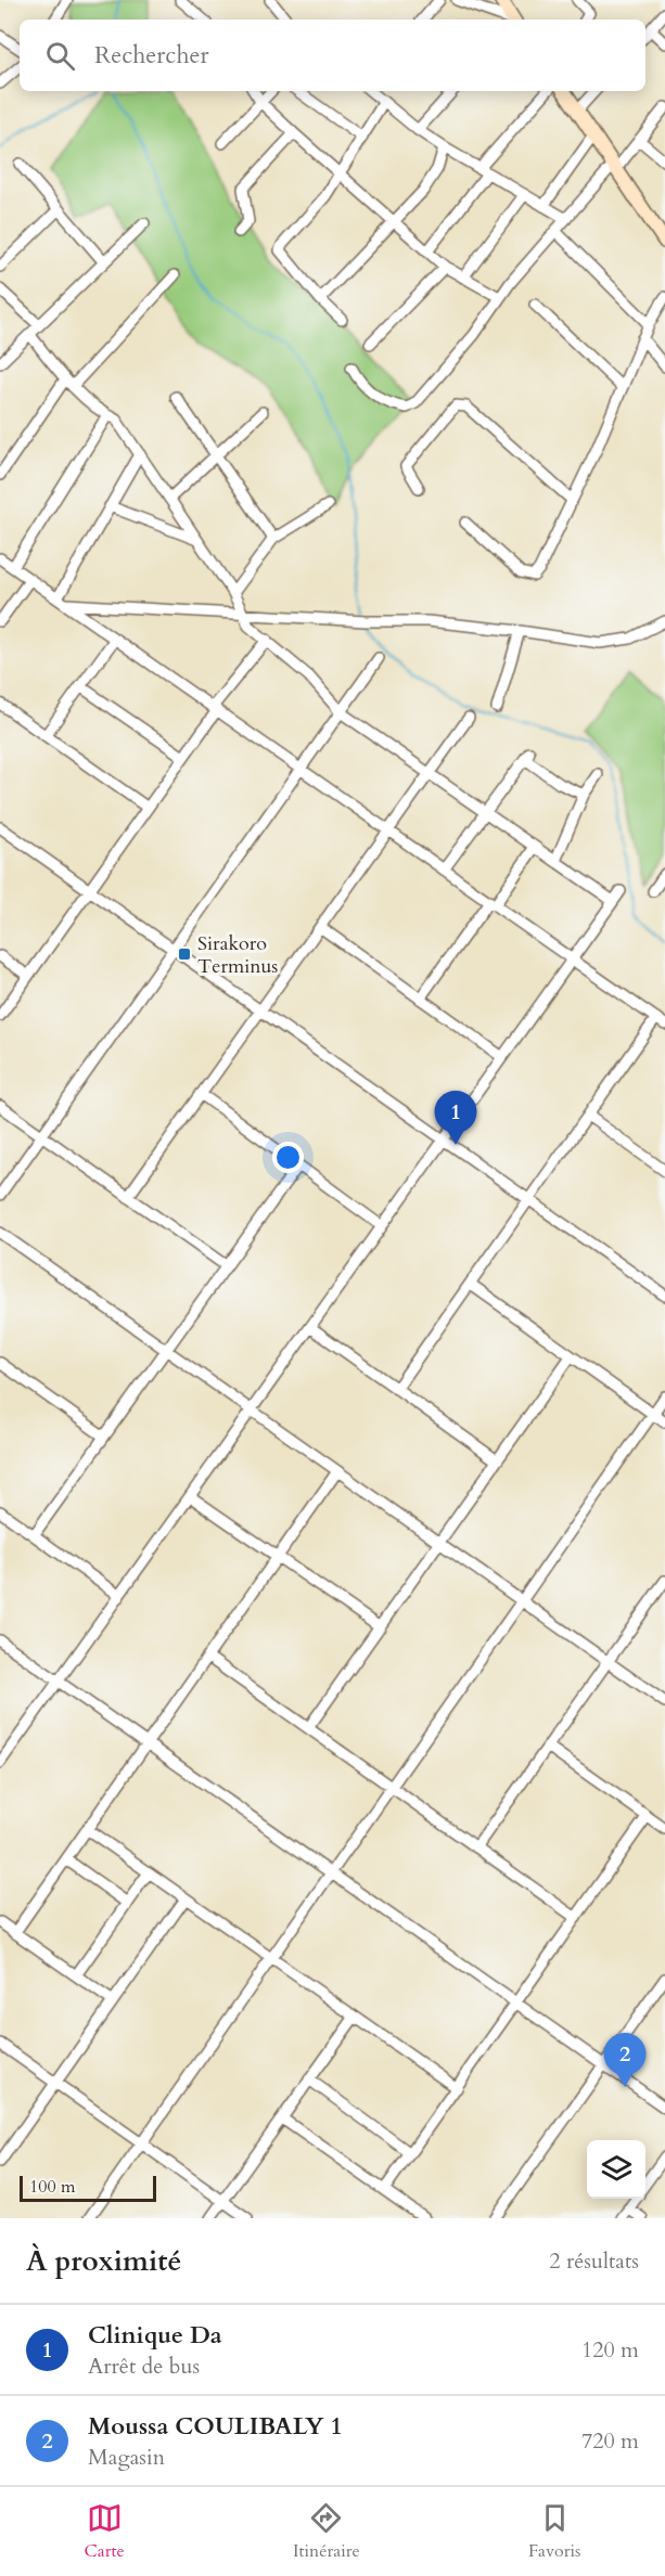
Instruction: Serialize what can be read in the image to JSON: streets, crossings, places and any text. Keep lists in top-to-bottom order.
{
  "places": {
    "transit": ["Sirakoro Terminus"]
  },
  "scale_bar": "100 m",
  "page": {
    "search": "Rechercher",
    "pins": ["1", "2"],
    "scale": "100 m",
    "heading": ["À proximité", "2 résultats"],
    "list": [
      {
        "mark": "1",
        "name": "Clinique Da",
        "note": "Arrêt de bus",
        "value": "120 m"
      },
      {
        "mark": "2",
        "name": "Moussa COULIBALY 1",
        "note": "Magasin",
        "value": "720 m"
      }
    ],
    "nav": ["Carte", "Itinéraire", "Favoris"]
  }
}
